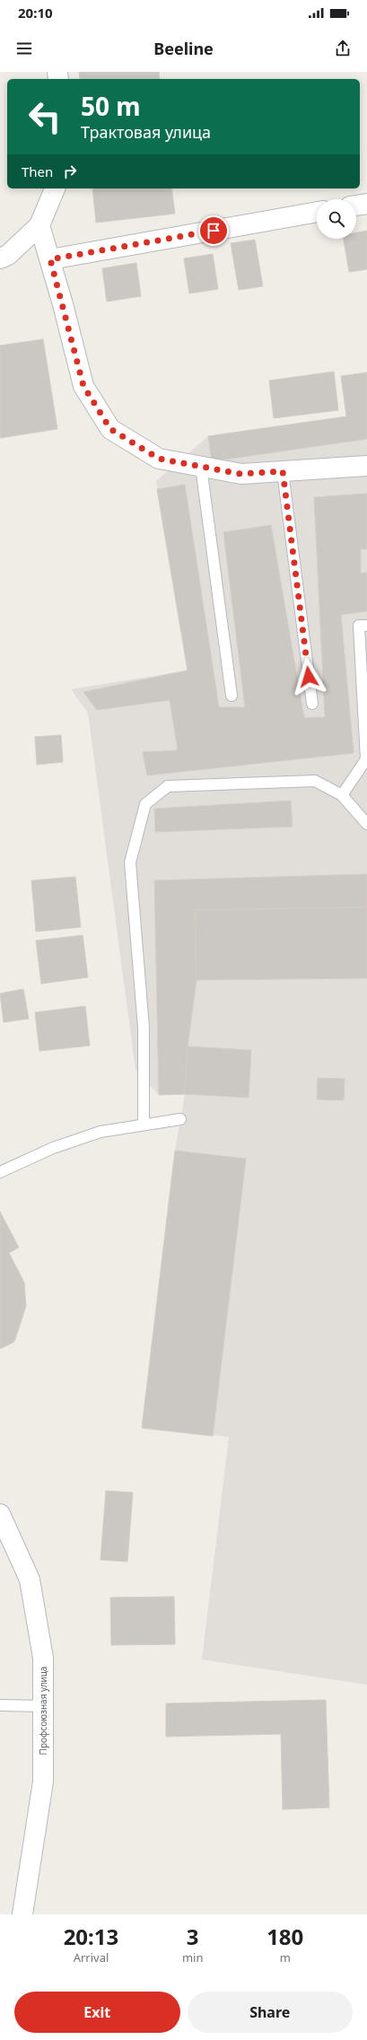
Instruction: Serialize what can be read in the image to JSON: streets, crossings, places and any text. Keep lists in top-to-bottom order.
{
  "streets": {
    "street": ["Профсоюзная улица"]
  },
  "page": {
    "status": "20:10",
    "header": "Beeline",
    "turn": ["50 m", "Трактовая улица"],
    "then": "Then",
    "eta": [
      "20:13",
      "Arrival",
      "3",
      "min",
      "180",
      "m"
    ],
    "buttons": ["Exit", "Share"]
  }
}
